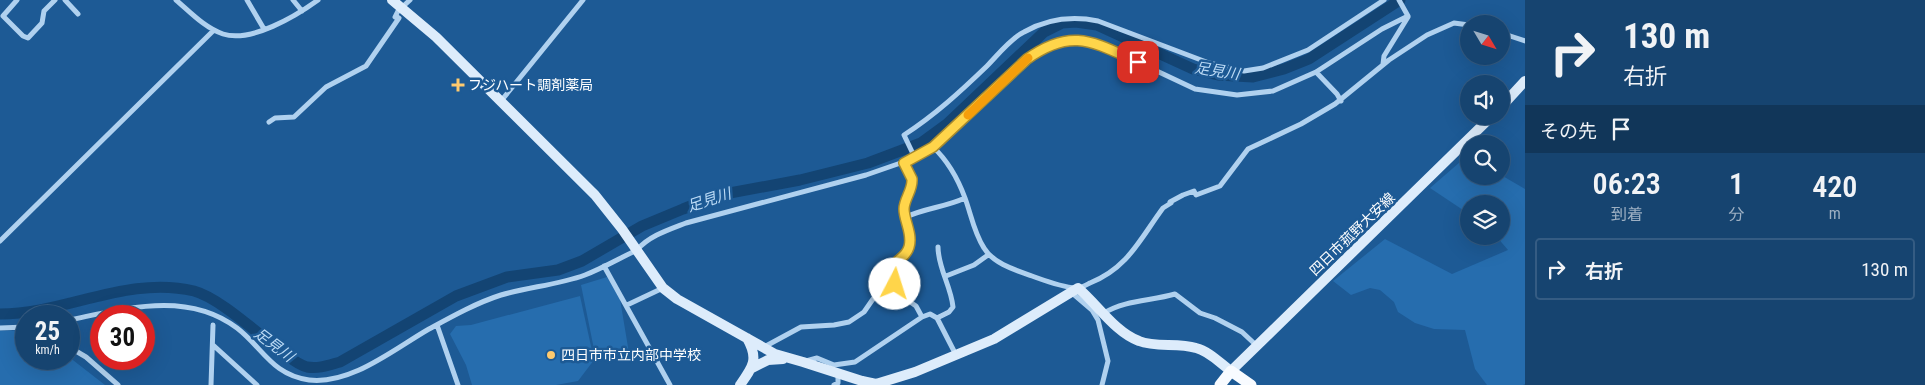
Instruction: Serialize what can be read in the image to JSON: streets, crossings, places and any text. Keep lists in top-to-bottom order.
{
  "streets": {
    "street": ["四日市菰野大安線"]
  },
  "water": ["足見川"],
  "places": {
    "health": ["フジハート調剤薬局"],
    "other": ["四日市市立内部中学校"]
  },
  "north": "bottom right",
  "page": {
    "turn": ["130 m", "右折"],
    "then": "その先",
    "eta": [
      "06:23",
      "到着",
      "1",
      "分",
      "420",
      "m"
    ],
    "list": [
      {
        "name": "右折",
        "value": "130 m"
      }
    ],
    "speed": "25 km/h",
    "limit": "30"
  }
}
